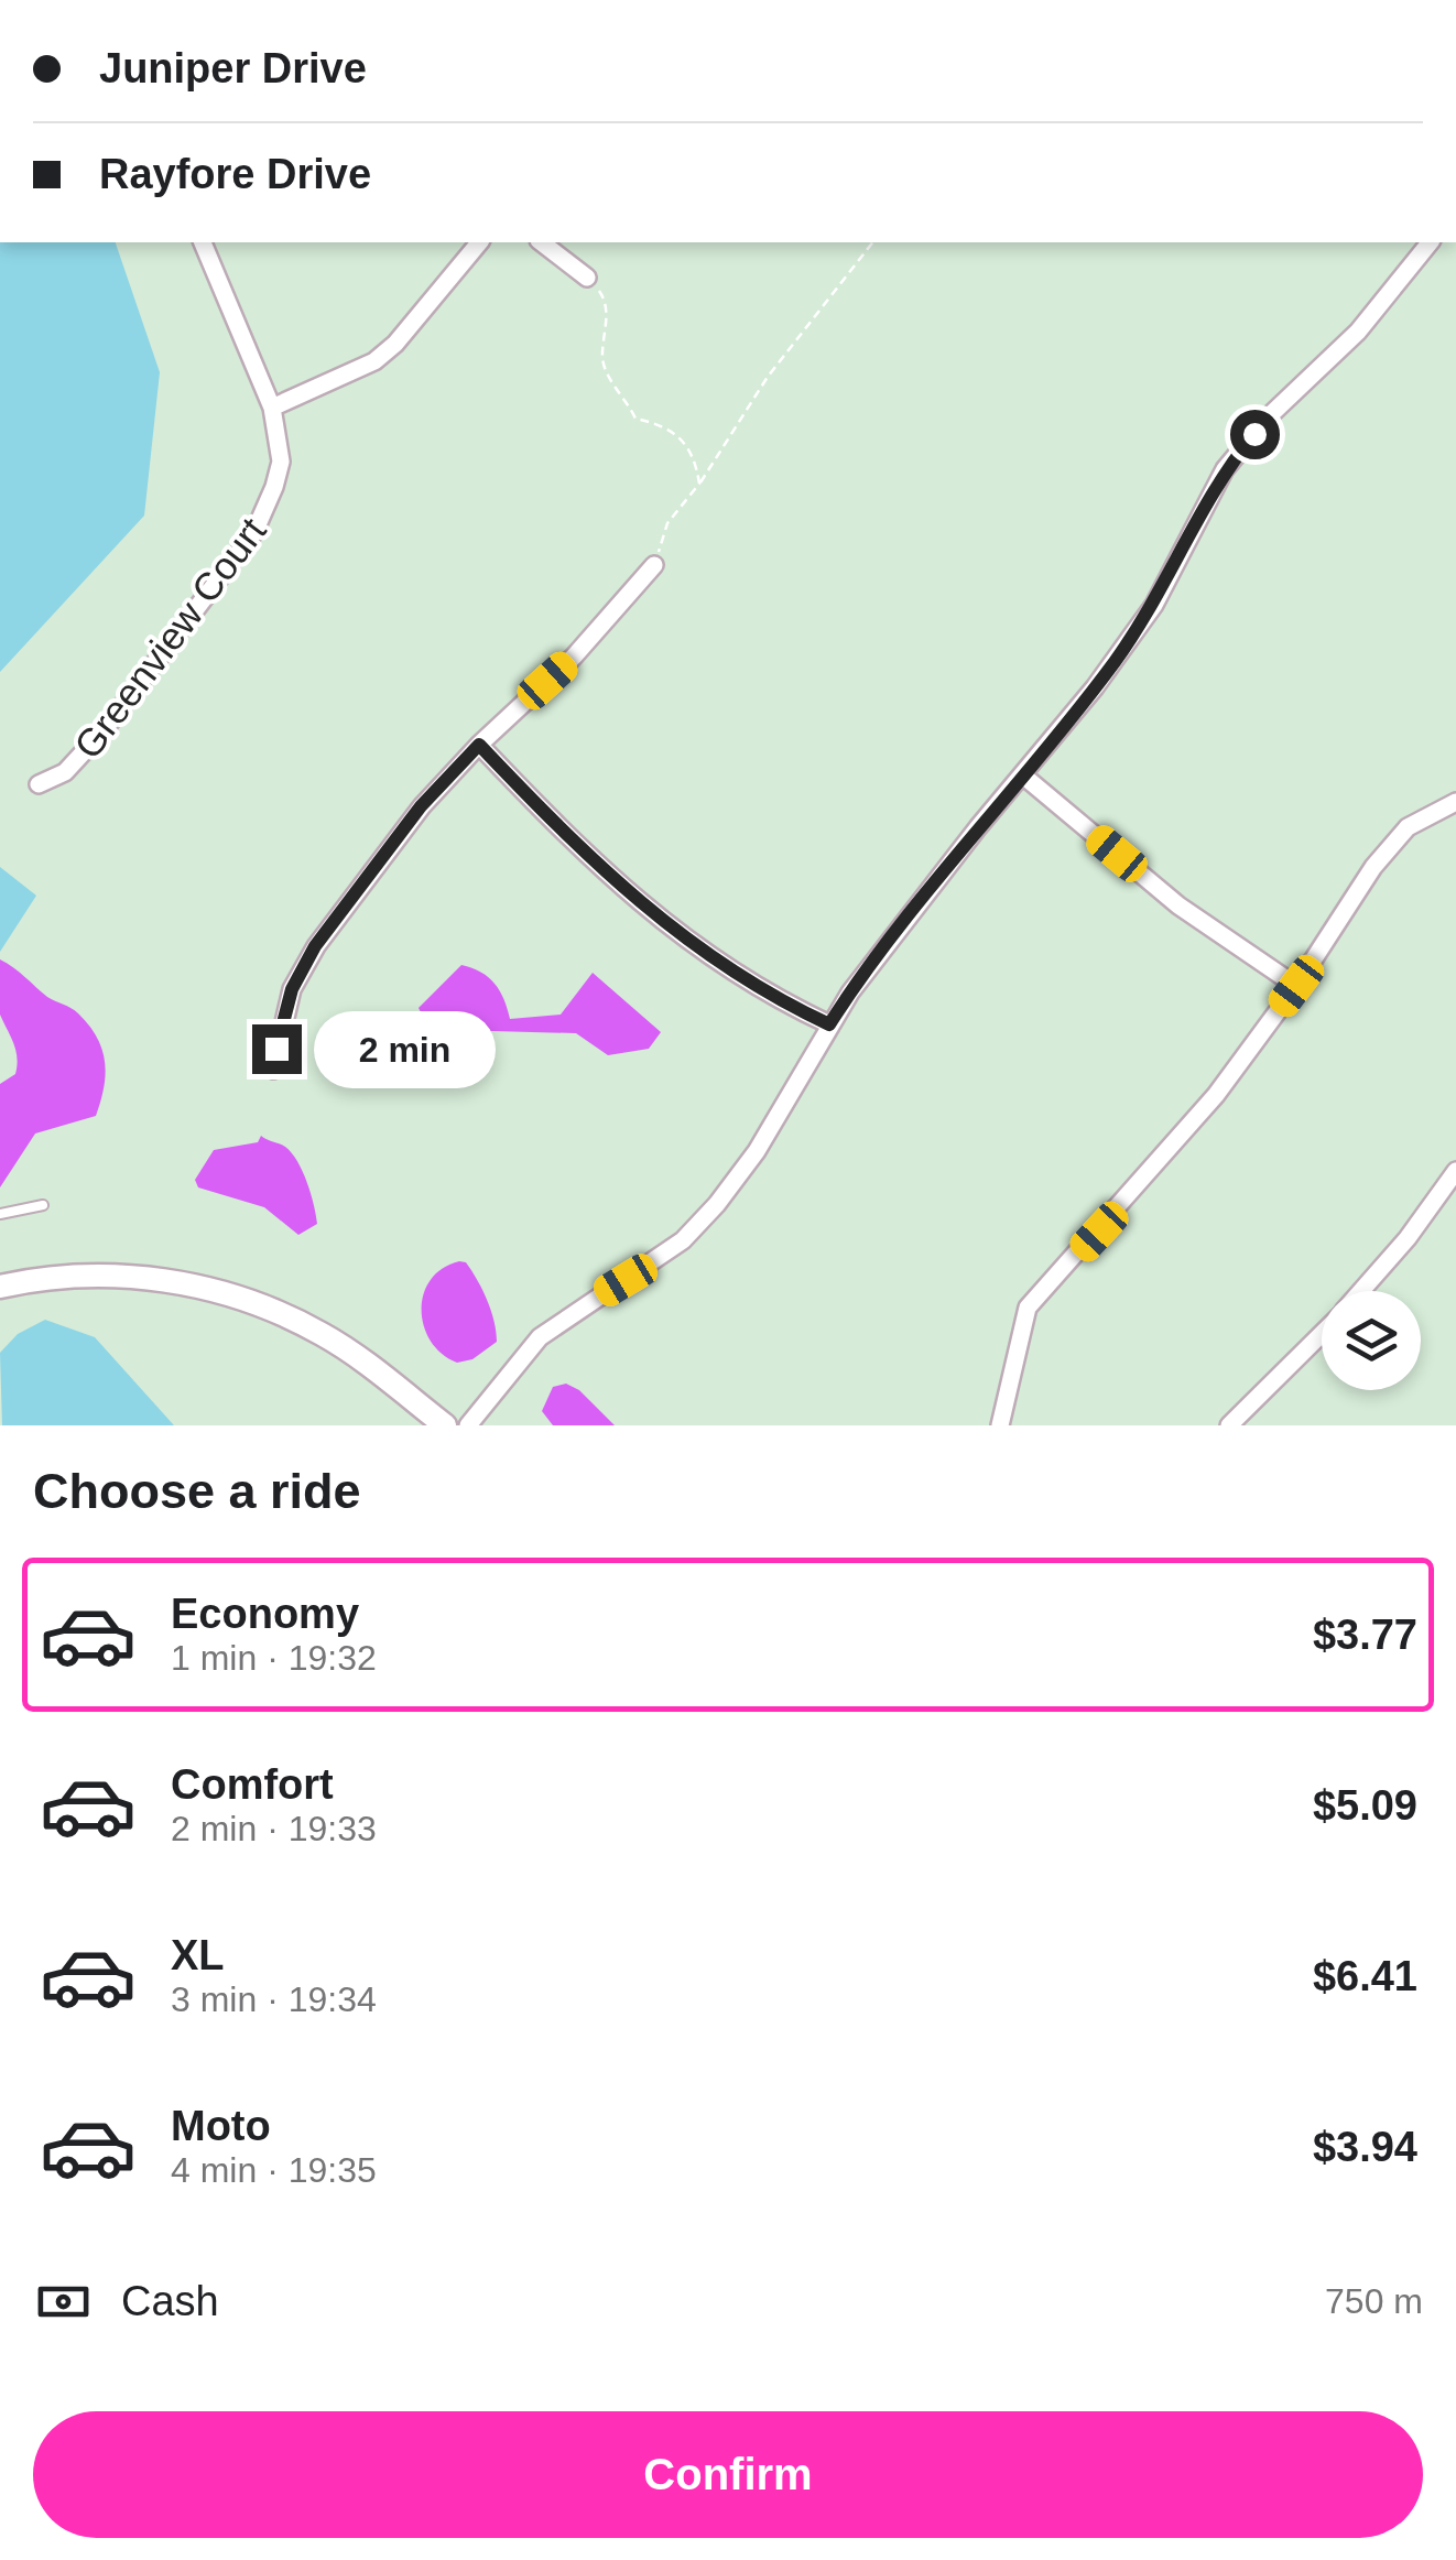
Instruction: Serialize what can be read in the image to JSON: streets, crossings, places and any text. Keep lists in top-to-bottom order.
{
  "streets": {
    "street": ["Greenview Court"]
  },
  "page": {
    "banner": ["Juniper Drive", "Rayfore Drive"],
    "bubble": "2 min",
    "heading": "Choose a ride",
    "list": [
      {
        "name": "Economy",
        "note": "1 min · 19:32",
        "value": "$3.77"
      },
      {
        "name": "Comfort",
        "note": "2 min · 19:33",
        "value": "$5.09"
      },
      {
        "name": "XL",
        "note": "3 min · 19:34",
        "value": "$6.41"
      },
      {
        "name": "Moto",
        "note": "4 min · 19:35",
        "value": "$3.94"
      }
    ],
    "pay": ["Cash", "750 m"],
    "buttons": "Confirm"
  }
}
